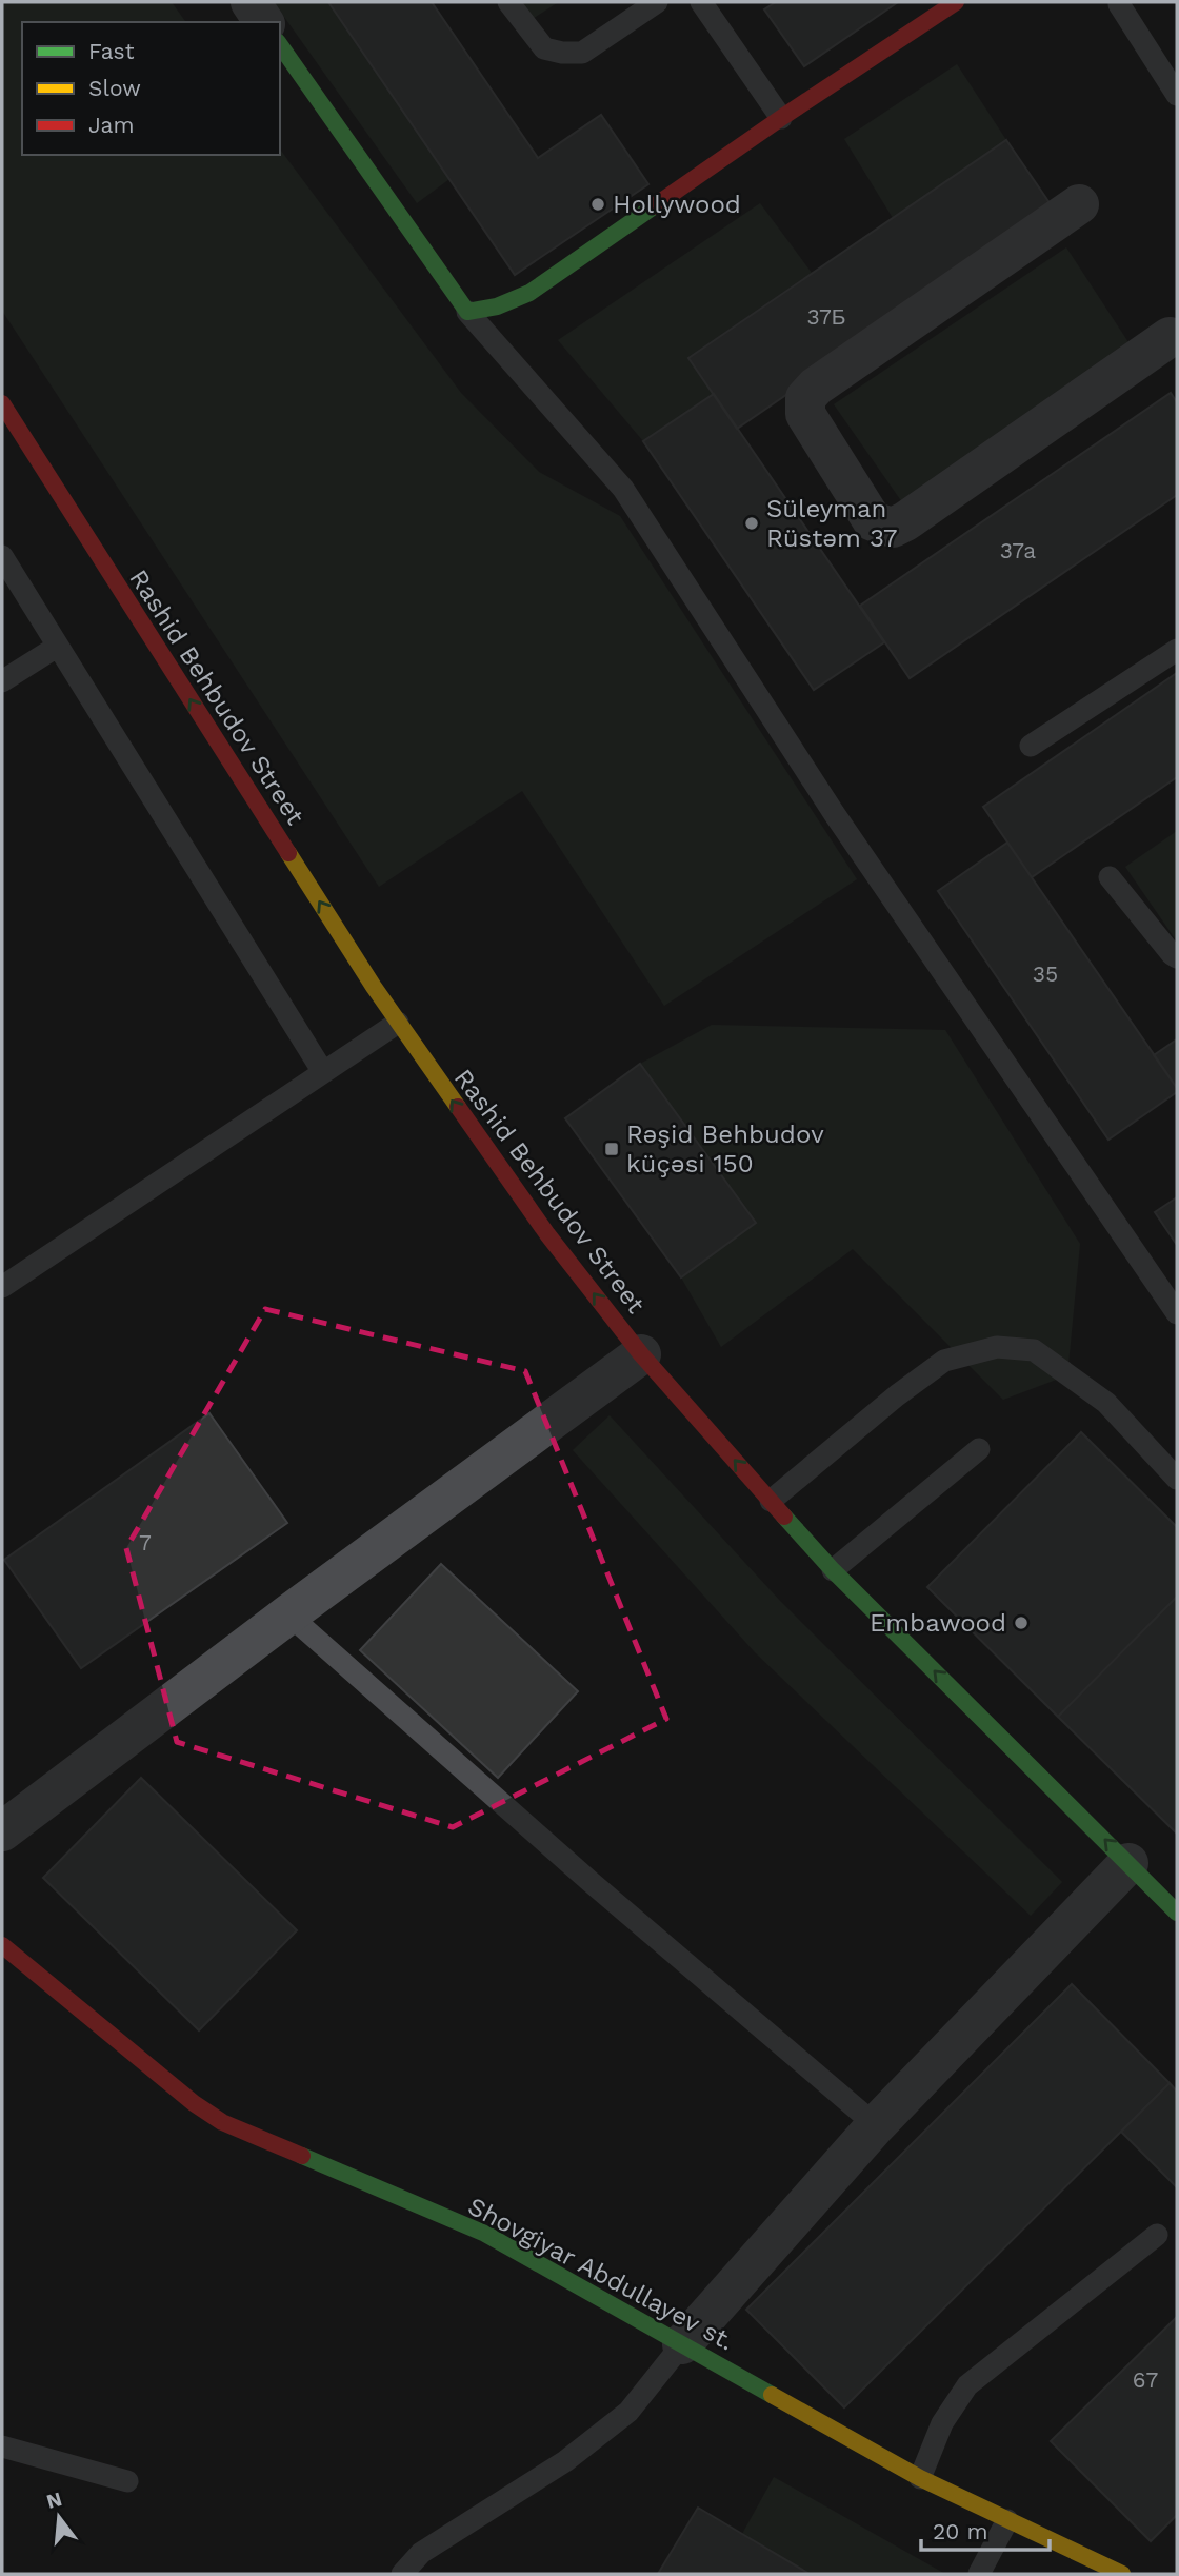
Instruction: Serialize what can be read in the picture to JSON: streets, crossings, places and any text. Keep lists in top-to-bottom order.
{
  "streets": {
    "street": ["Rashid Behbudov Street", "Shovgiyar Abdullayev st."]
  },
  "one_way": ["Rashid Behbudov Street"],
  "places": {
    "other": ["Hollywood", "Süleyman Rüstəm 37", "Embawood"],
    "transit": ["Rəşid Behbudov küçəsi 150"]
  },
  "house_numbers": [
    "37Б",
    "37a",
    "35",
    "7",
    "67"
  ],
  "legend": ["Fast", "Slow", "Jam"],
  "scale_bar": "20 m",
  "north": "top"
}
